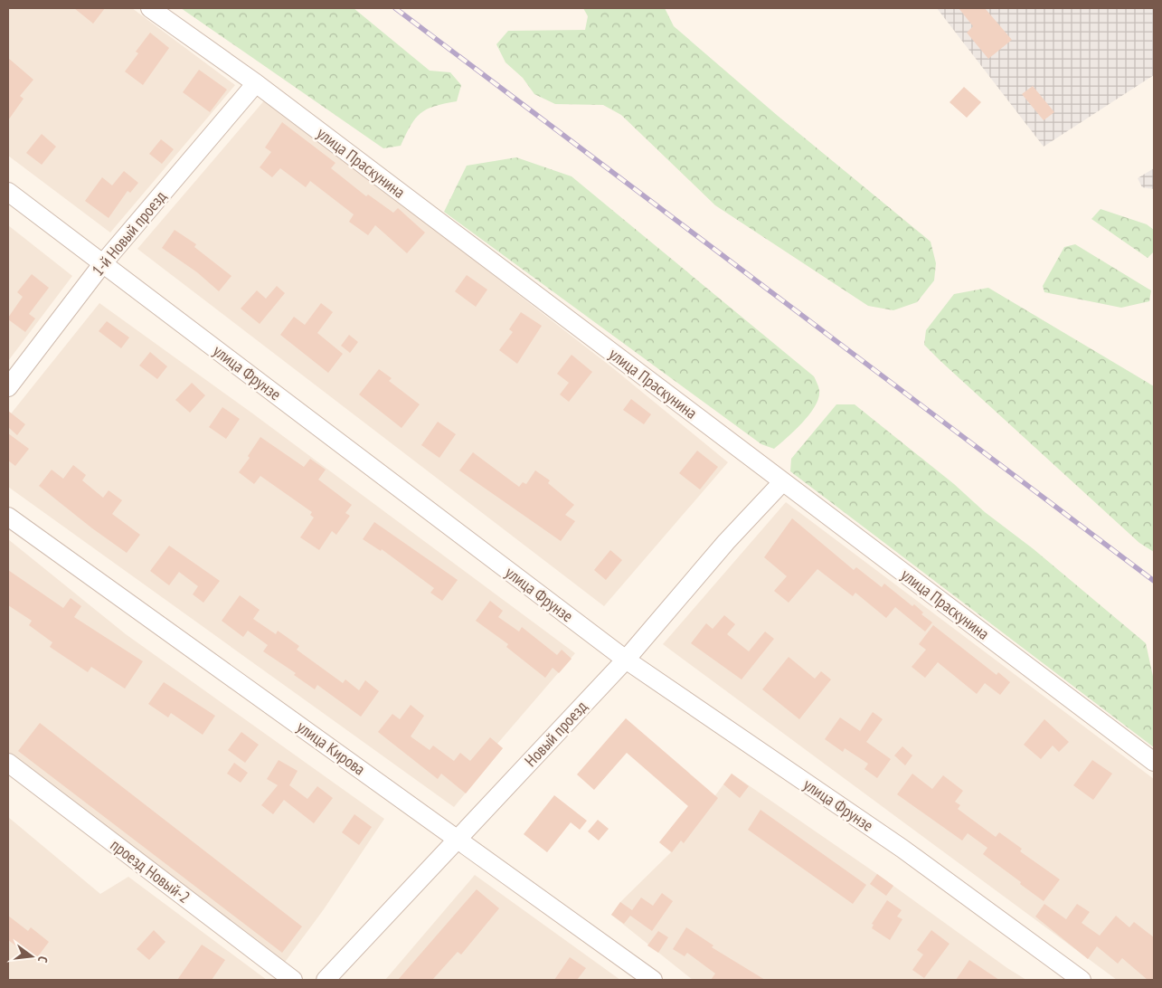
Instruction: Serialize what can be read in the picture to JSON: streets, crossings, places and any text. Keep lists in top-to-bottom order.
{
  "streets": {
    "street": [
      "улица Праскунина",
      "1-й Новый проезд",
      "улица Фрунзе",
      "Новый проезд",
      "улица Кирова",
      "проезд Новый-2"
    ]
  },
  "crossings": [
    ["улица Праскунина", "1-й Новый проезд"],
    ["улица Праскунина", "Новый проезд"],
    ["1-й Новый проезд", "улица Фрунзе"],
    ["улица Фрунзе", "Новый проезд"],
    ["Новый проезд", "улица Кирова"]
  ],
  "north": "right"
}
